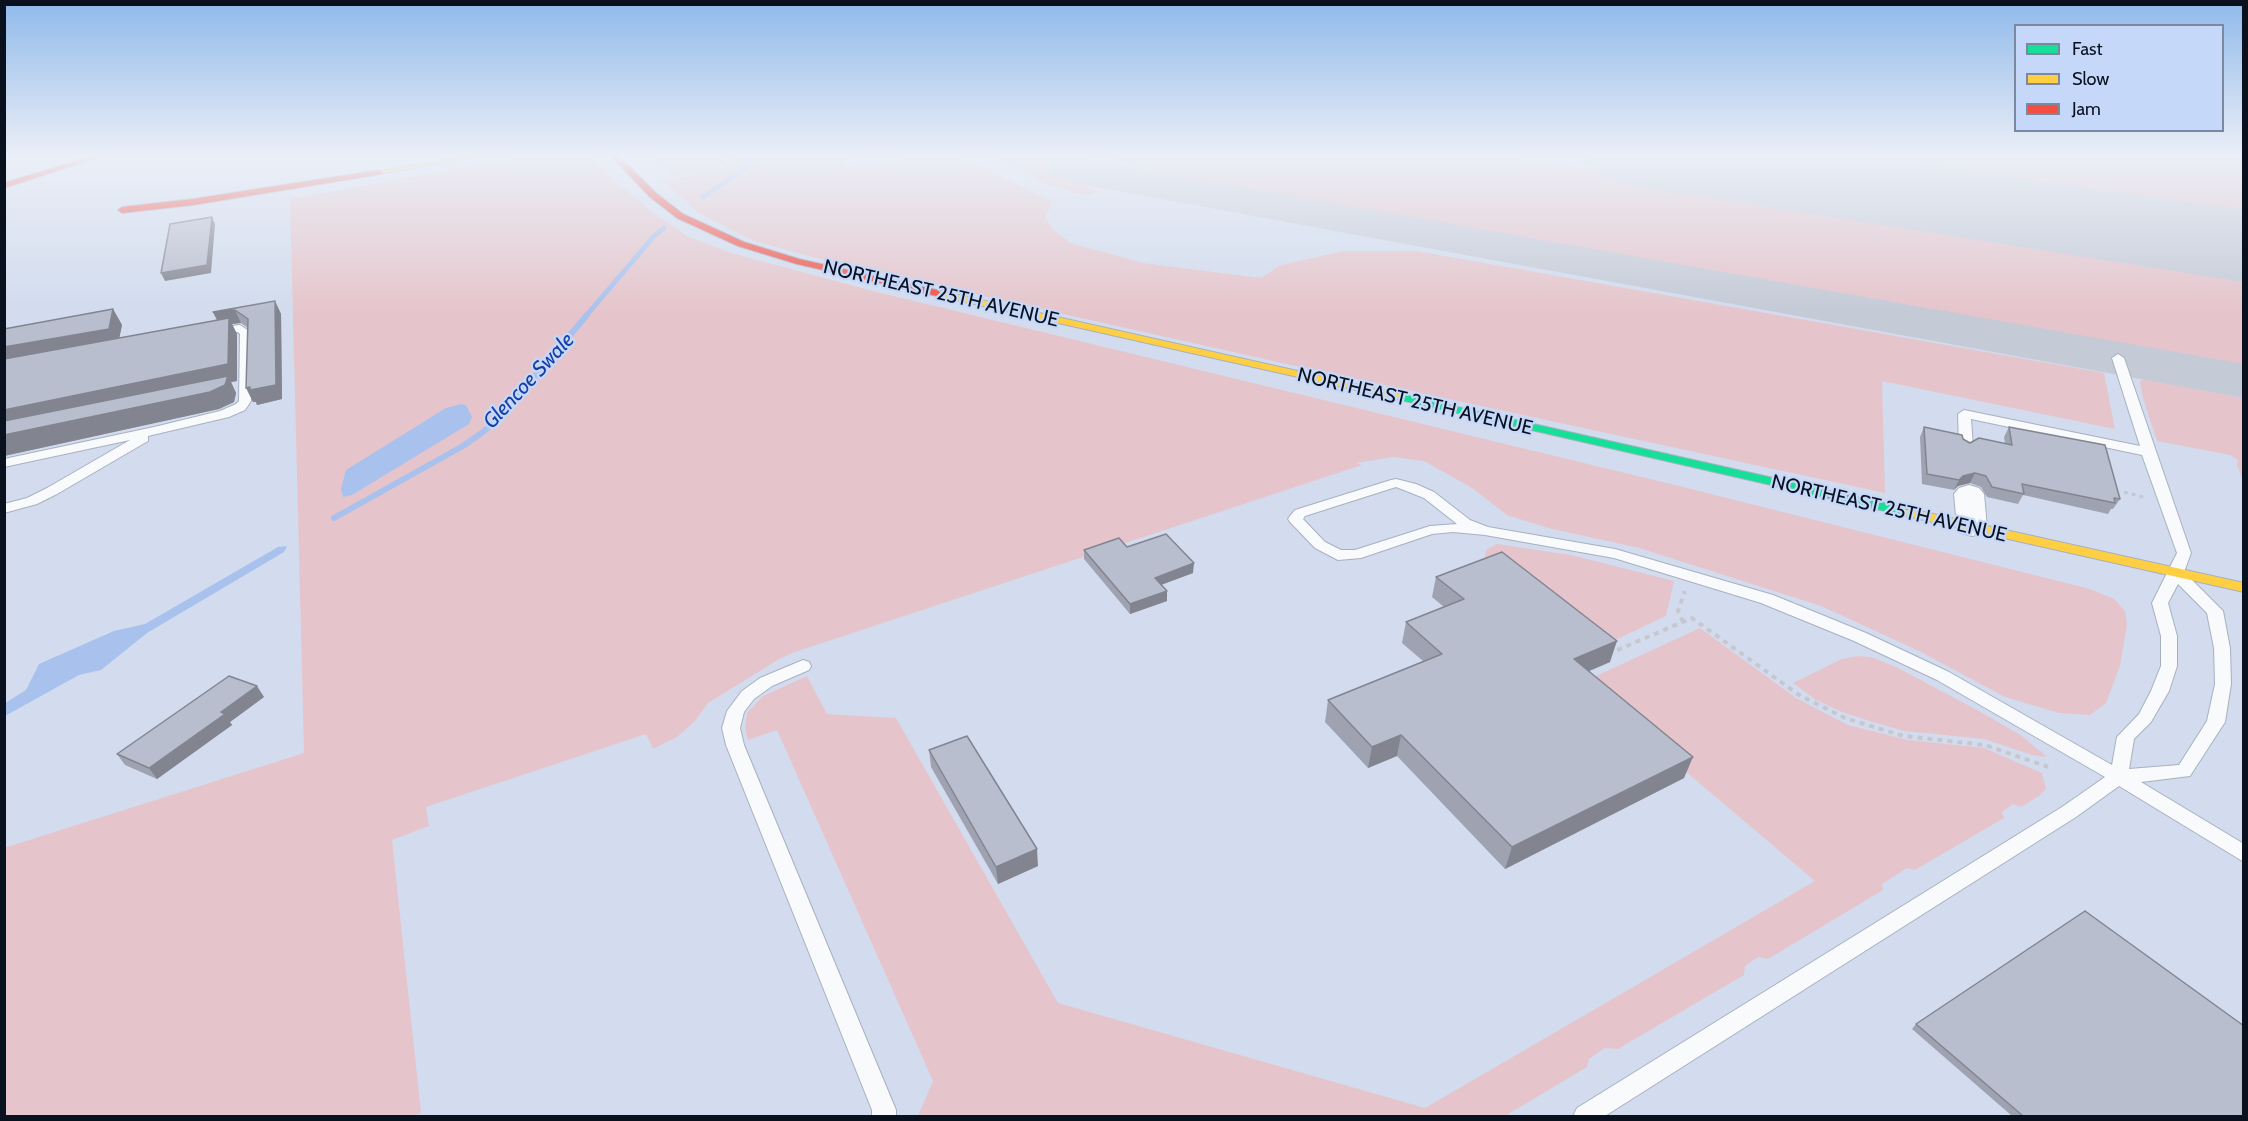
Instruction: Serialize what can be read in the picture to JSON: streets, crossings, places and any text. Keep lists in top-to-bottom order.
{
  "streets": {
    "main road": ["NORTHEAST 25TH AVENUE"]
  },
  "water": ["Glencoe Swale"],
  "legend": ["Fast", "Slow", "Jam"]
}
